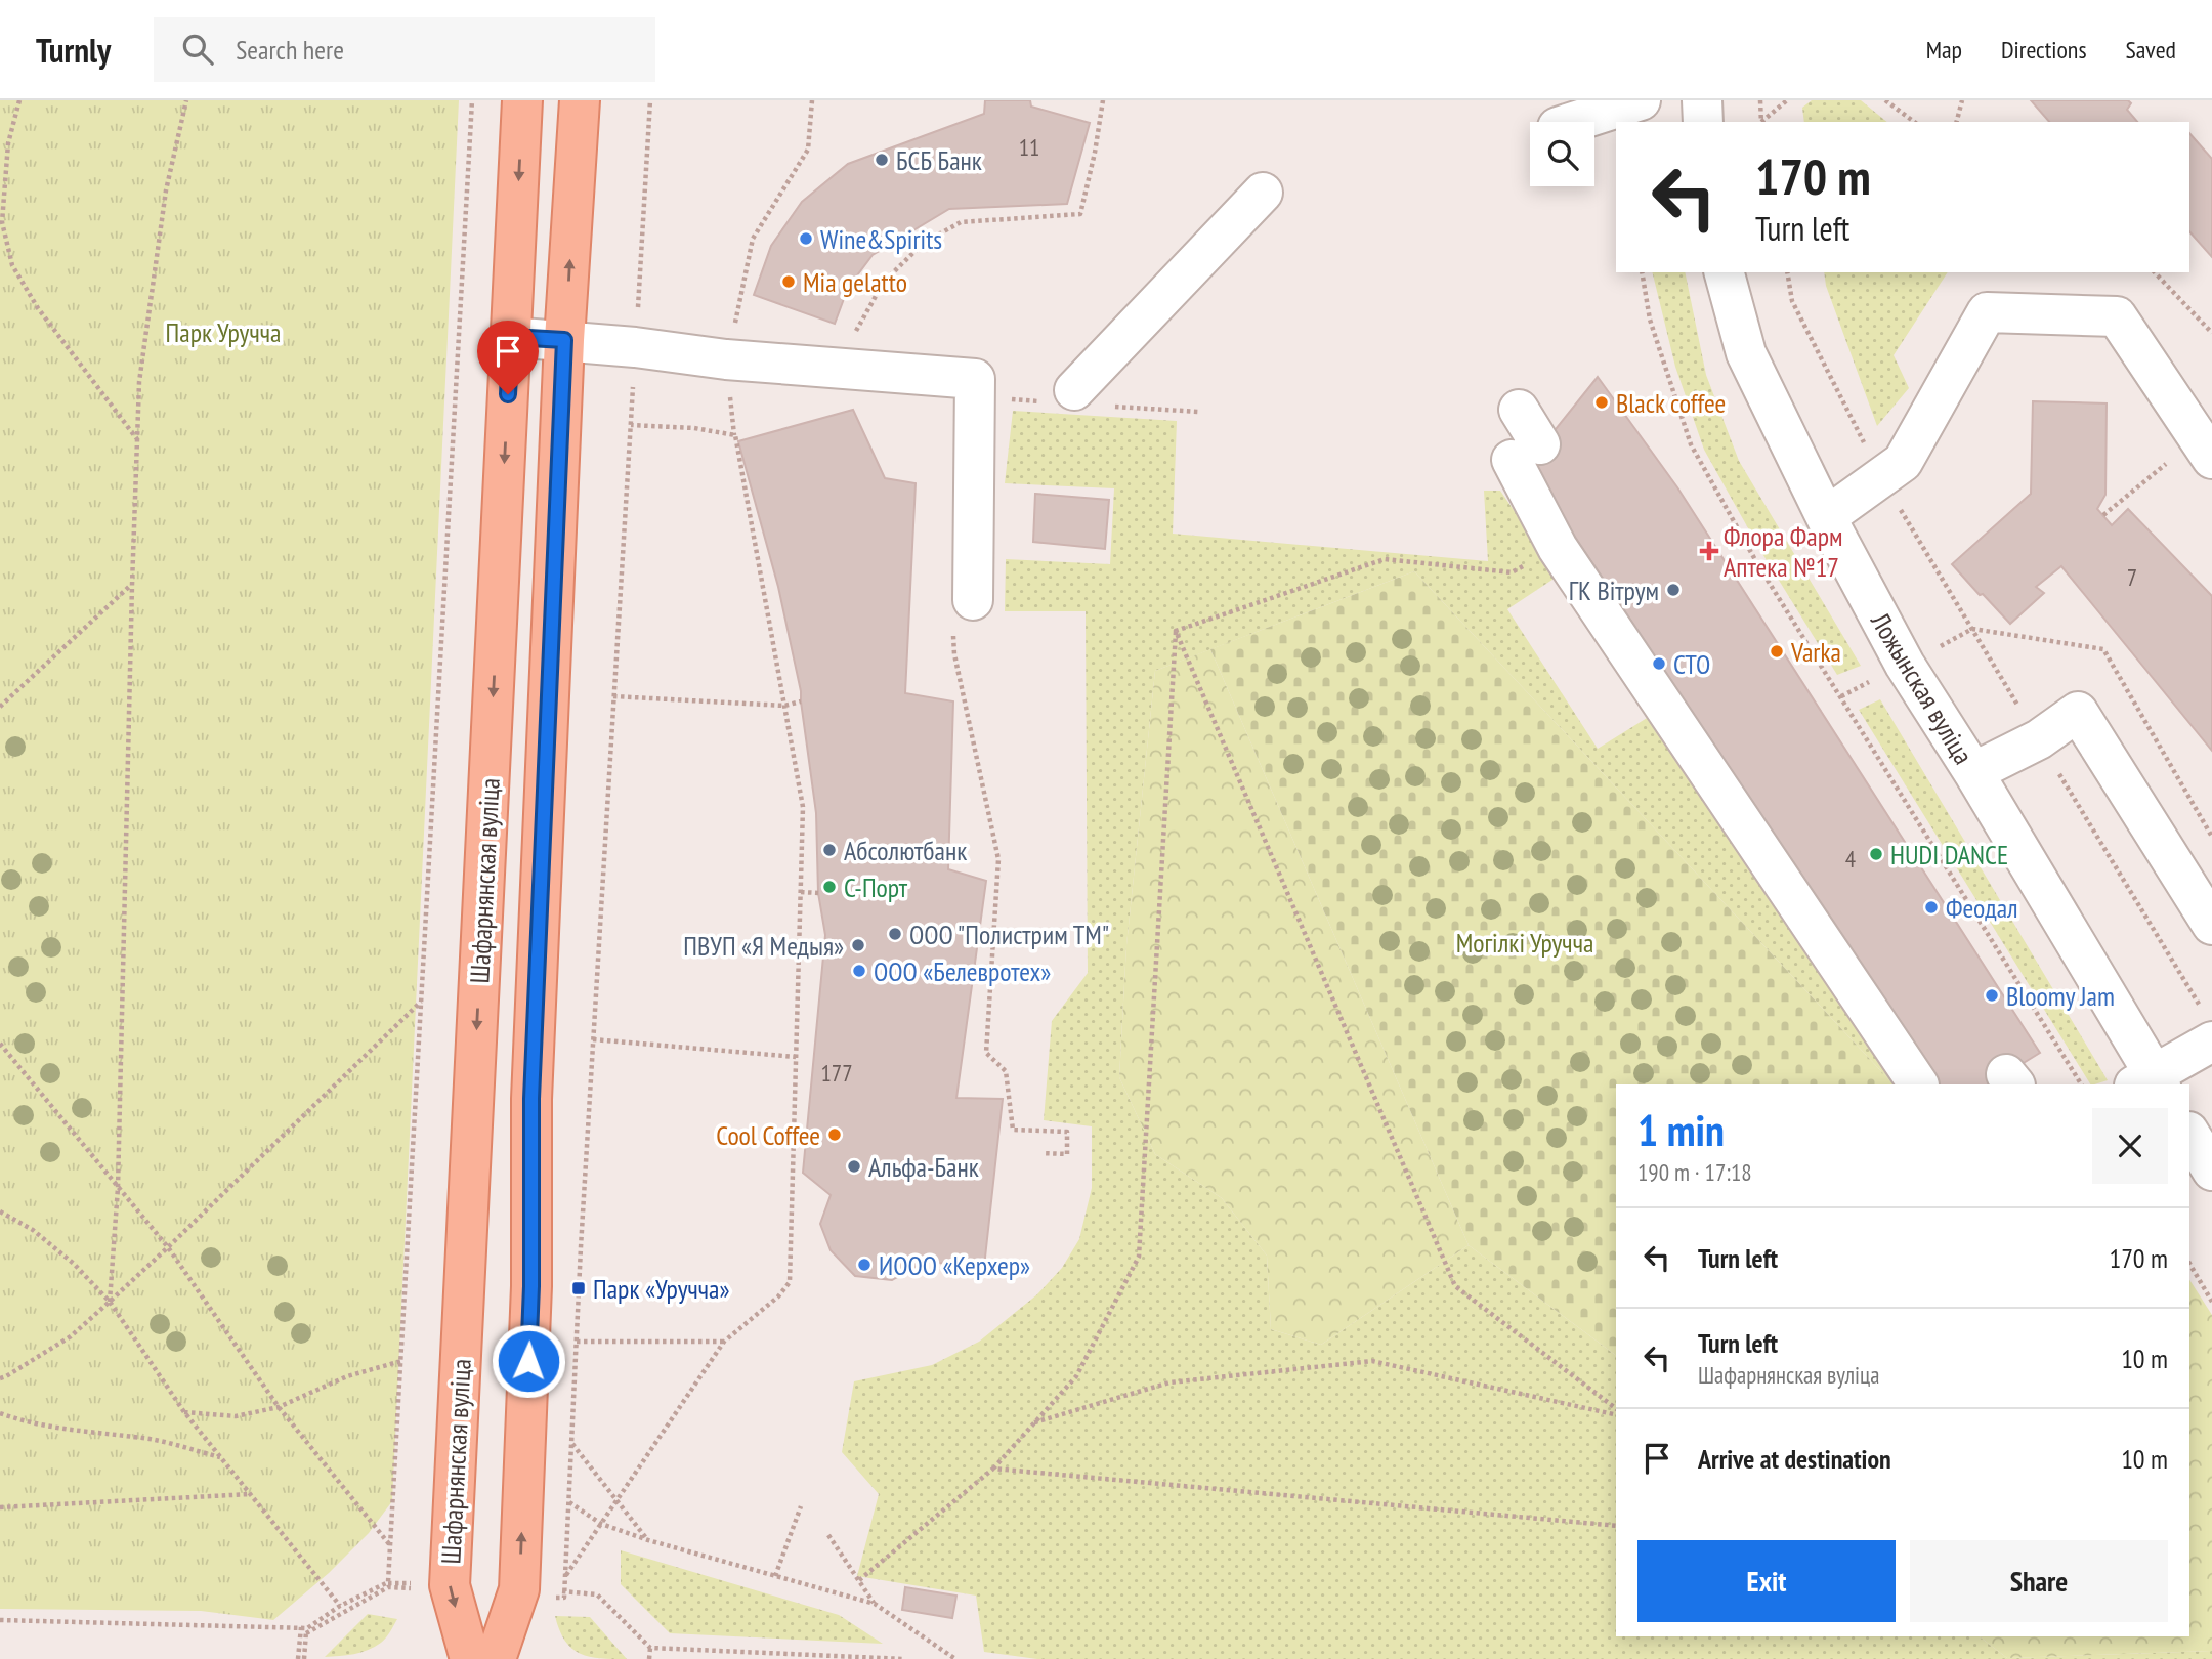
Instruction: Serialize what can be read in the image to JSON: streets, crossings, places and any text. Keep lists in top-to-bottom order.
{
  "streets": {
    "main road": ["Шафарнянская вуліца"],
    "street": ["Ложынская вуліца"]
  },
  "parks": ["Парк Уручча", "Могілкі Уручча"],
  "places": {
    "other": [
      "БСБ Банк",
      "Wine&Spirits",
      "Mia gelatto",
      "Black coffee",
      "ГК Вітрум",
      "Varka",
      "СТО",
      "Абсолютбанк",
      "HUDI DANCE",
      "С-Порт",
      "Феодал",
      "ООО \"Полистрим ТМ\"",
      "ПВУП «Я Медыя»",
      "ООО «Белевротех»",
      "Bloomy Jam",
      "Cool Coffee",
      "Альфа-Банк",
      "ИООО «Керхер»"
    ],
    "health": ["Флора Фарм Аптека №17"],
    "transit": ["Парк «Уручча»"]
  },
  "house_numbers": [
    "11",
    "7",
    "4",
    "177"
  ],
  "page": {
    "header": "Turnly",
    "search": "Search here",
    "nav": ["Map", "Directions", "Saved"],
    "turn": ["170 m", "Turn left"],
    "heading": ["1 min", "190 m · 17:18"],
    "list": [
      {
        "name": "Turn left",
        "value": "170 m"
      },
      {
        "name": "Turn left",
        "note": "Шафарнянская вуліца",
        "value": "10 m"
      },
      {
        "name": "Arrive at destination",
        "value": "10 m"
      }
    ],
    "buttons": ["Exit", "Share"]
  }
}
